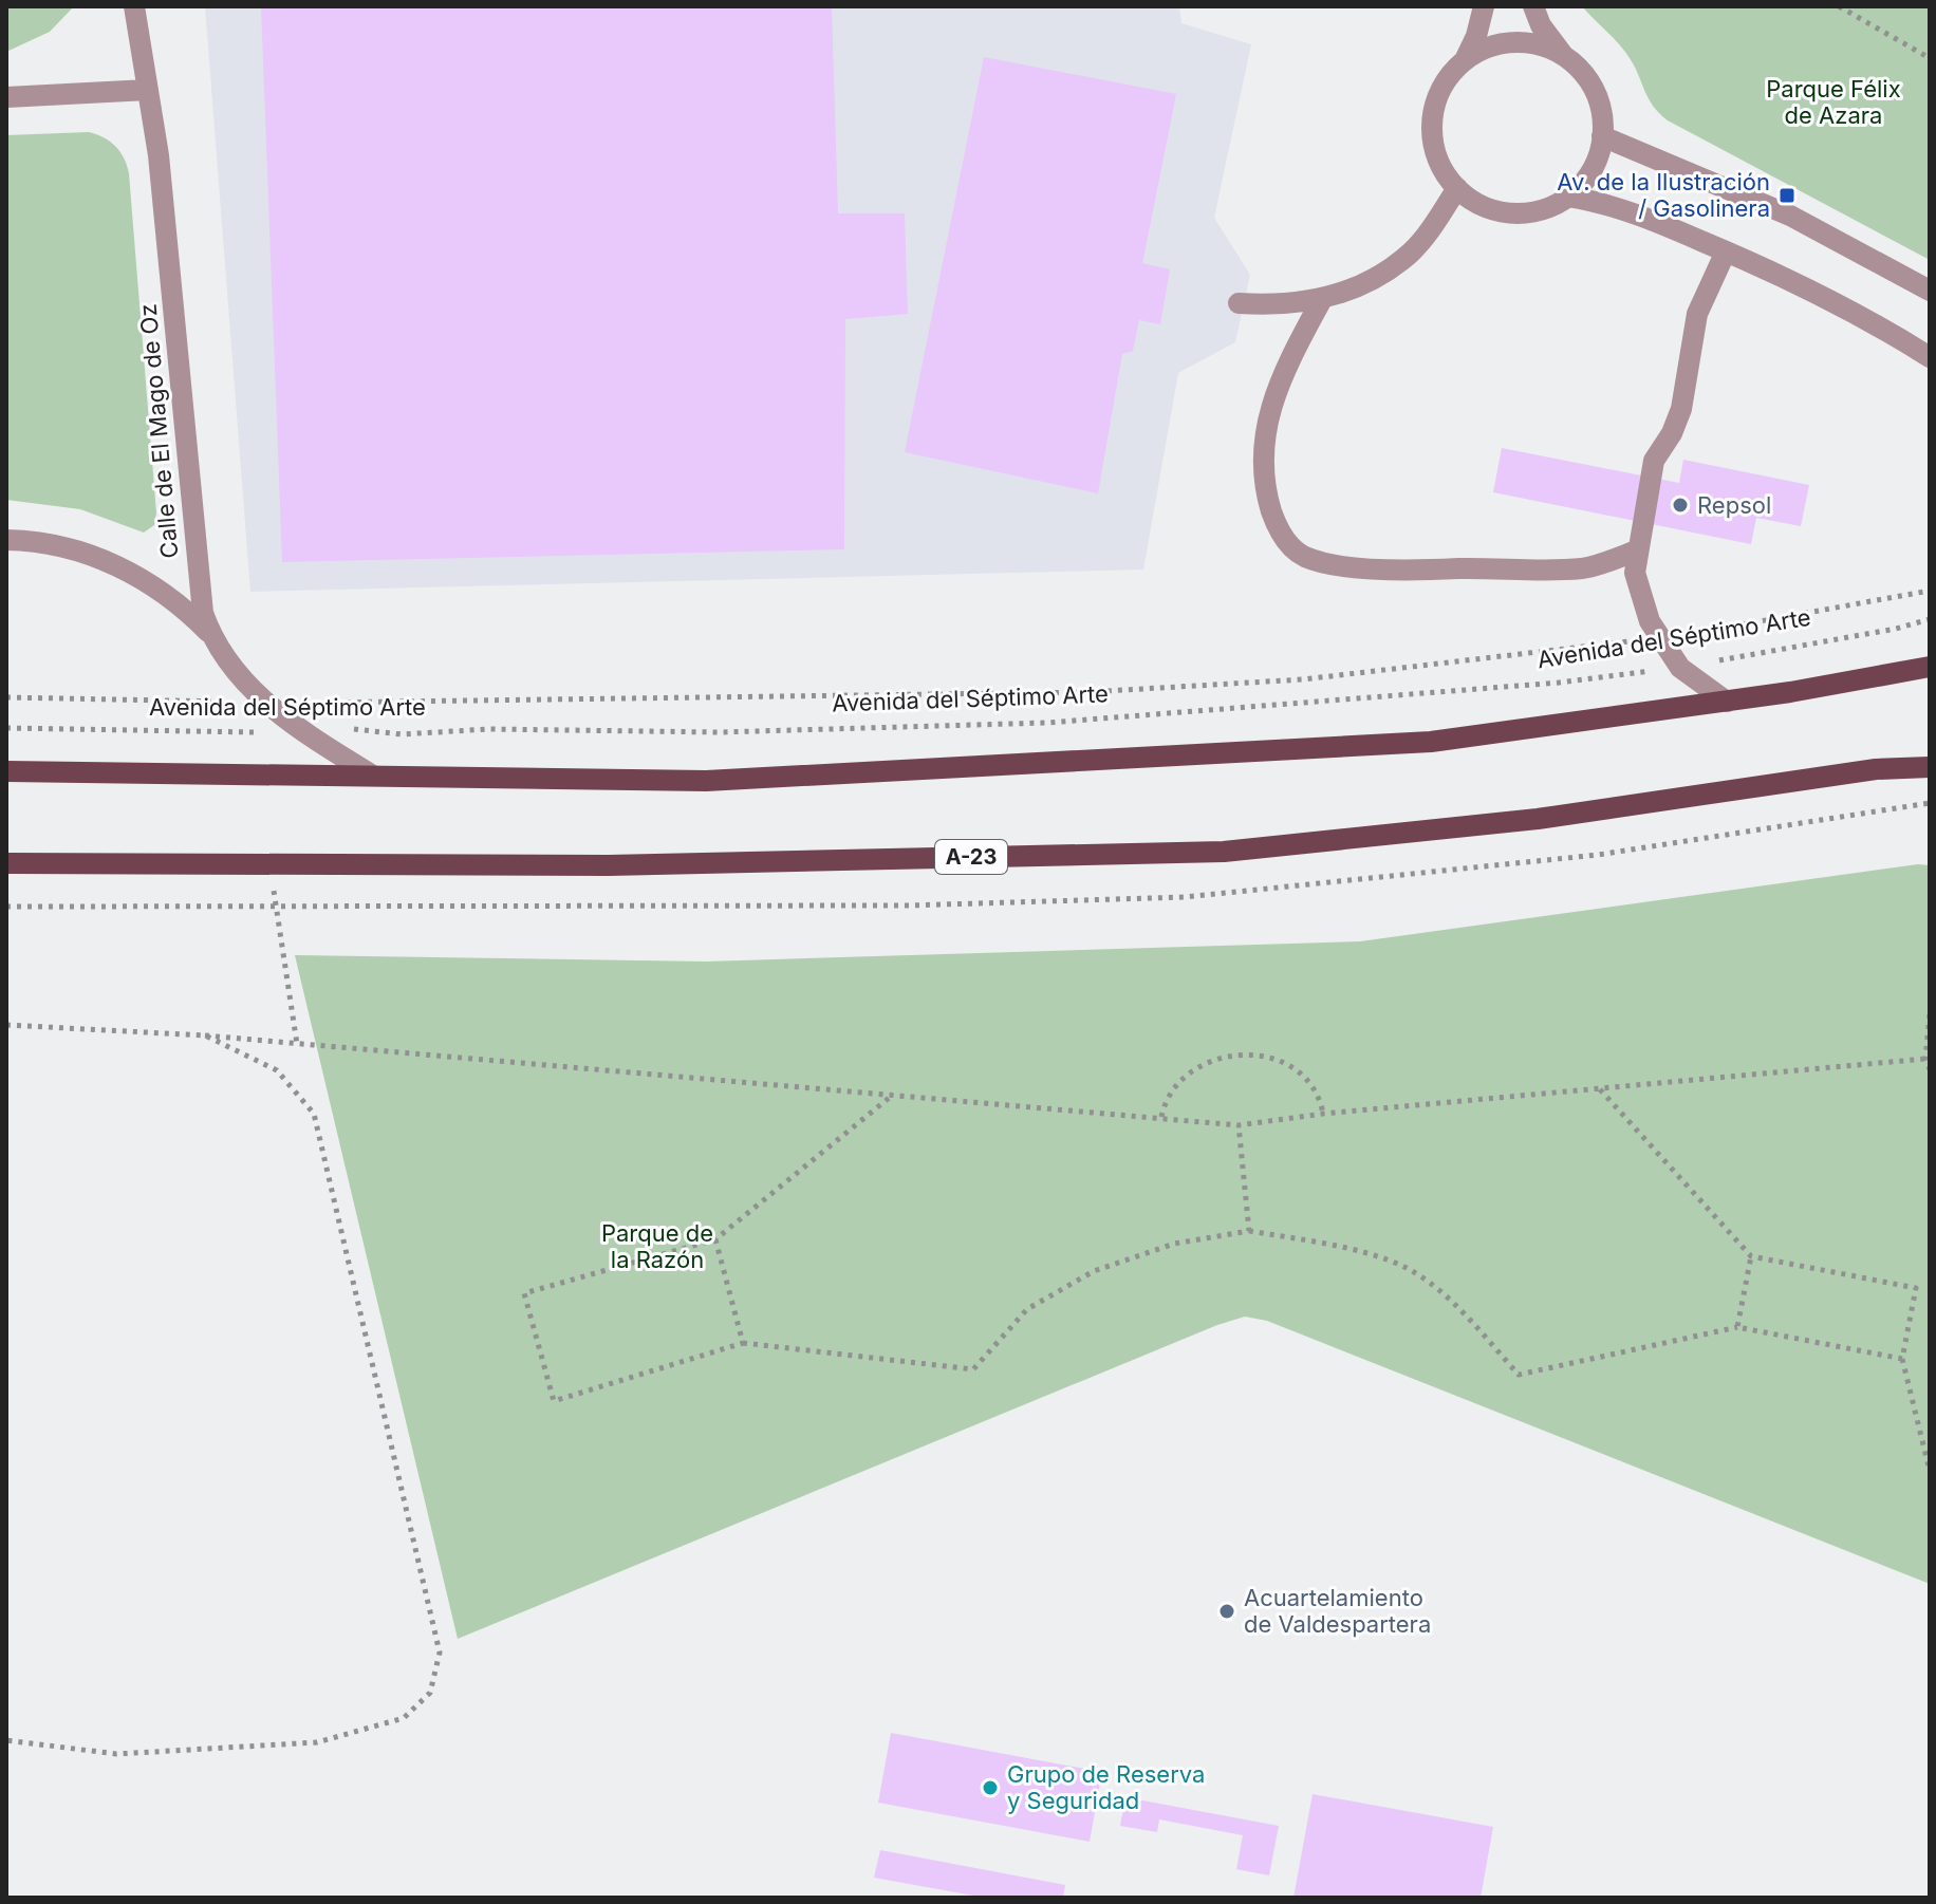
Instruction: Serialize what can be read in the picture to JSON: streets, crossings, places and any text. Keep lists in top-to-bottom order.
{
  "streets": {
    "main road": ["A-23"],
    "street": ["Calle de El Mago de Oz"],
    "path": ["Avenida del Séptimo Arte"]
  },
  "crossings": [
    ["Calle de El Mago de Oz", "Avenida del Séptimo Arte"]
  ],
  "parks": ["Parque Félix de Azara", "Parque de la Razón"],
  "places": {
    "transit": ["Av. de la Ilustración / Gasolinera"],
    "other": ["Repsol", "Acuartelamiento de Valdespartera", "Grupo de Reserva y Seguridad"]
  }
}
